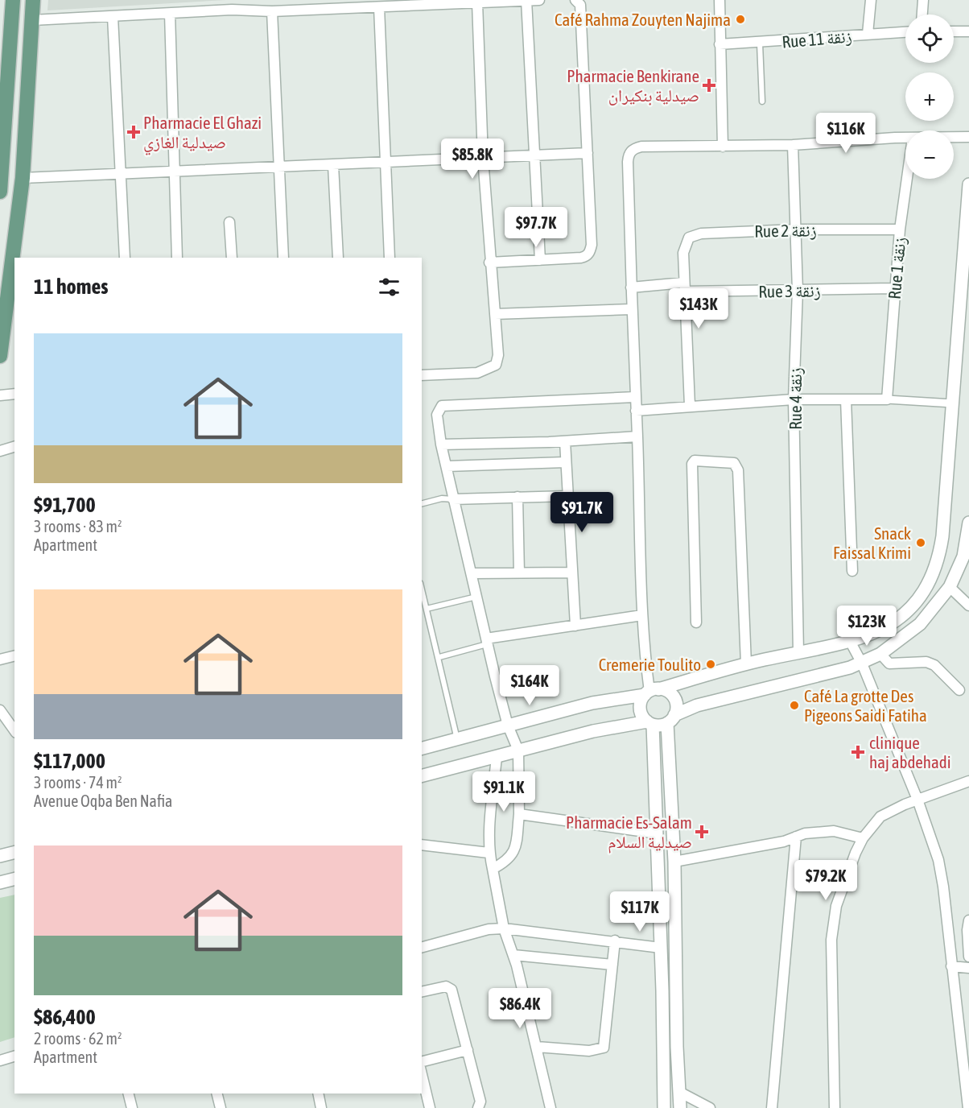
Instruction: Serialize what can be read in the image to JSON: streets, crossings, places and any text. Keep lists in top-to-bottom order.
{
  "streets": {
    "street": [
      "Rue 11 زنقة",
      "Rue 2 زنقة",
      "Rue 1 زنقة",
      "Rue 3 زنقة",
      "Rue 4 زنقة"
    ]
  },
  "crossings": [
    ["Rue 2 زنقة", "Rue 1 زنقة"],
    ["Rue 2 زنقة", "Rue 3 زنقة"],
    ["Rue 2 زنقة", "Rue 4 زنقة"],
    ["Rue 1 زنقة", "Rue 3 زنقة"],
    ["Rue 3 زنقة", "Rue 4 زنقة"]
  ],
  "places": {
    "other": [
      "Café Rahma Zouyten Najima",
      "Snack Faissal Krimi",
      "Cremerie Toulito",
      "Café La grotte Des Pigeons Saidi Fatiha"
    ],
    "health": [
      "Pharmacie Benkirane صيدلية بنكيران",
      "Pharmacie El Ghazi صيدلية الغازي",
      "clinique haj abdehadi",
      "Pharmacie Es-Salam صيدلية السلام"
    ]
  },
  "page": {
    "map_buttons": ["+", "−"],
    "price": [
      "$116K",
      "$85.8K",
      "$97.7K",
      "$143K",
      "$91.7K",
      "$123K",
      "$164K",
      "$91.1K",
      "$79.2K",
      "$117K",
      "$86.4K"
    ],
    "heading": "11 homes",
    "list": [
      {
        "name": "$91,700",
        "note": "3 rooms · 83 m² · Apartment"
      },
      {
        "name": "$117,000",
        "note": "3 rooms · 74 m² · Avenue Oqba Ben Nafia"
      },
      {
        "name": "$86,400",
        "note": "2 rooms · 62 m² · Apartment"
      }
    ]
  }
}
